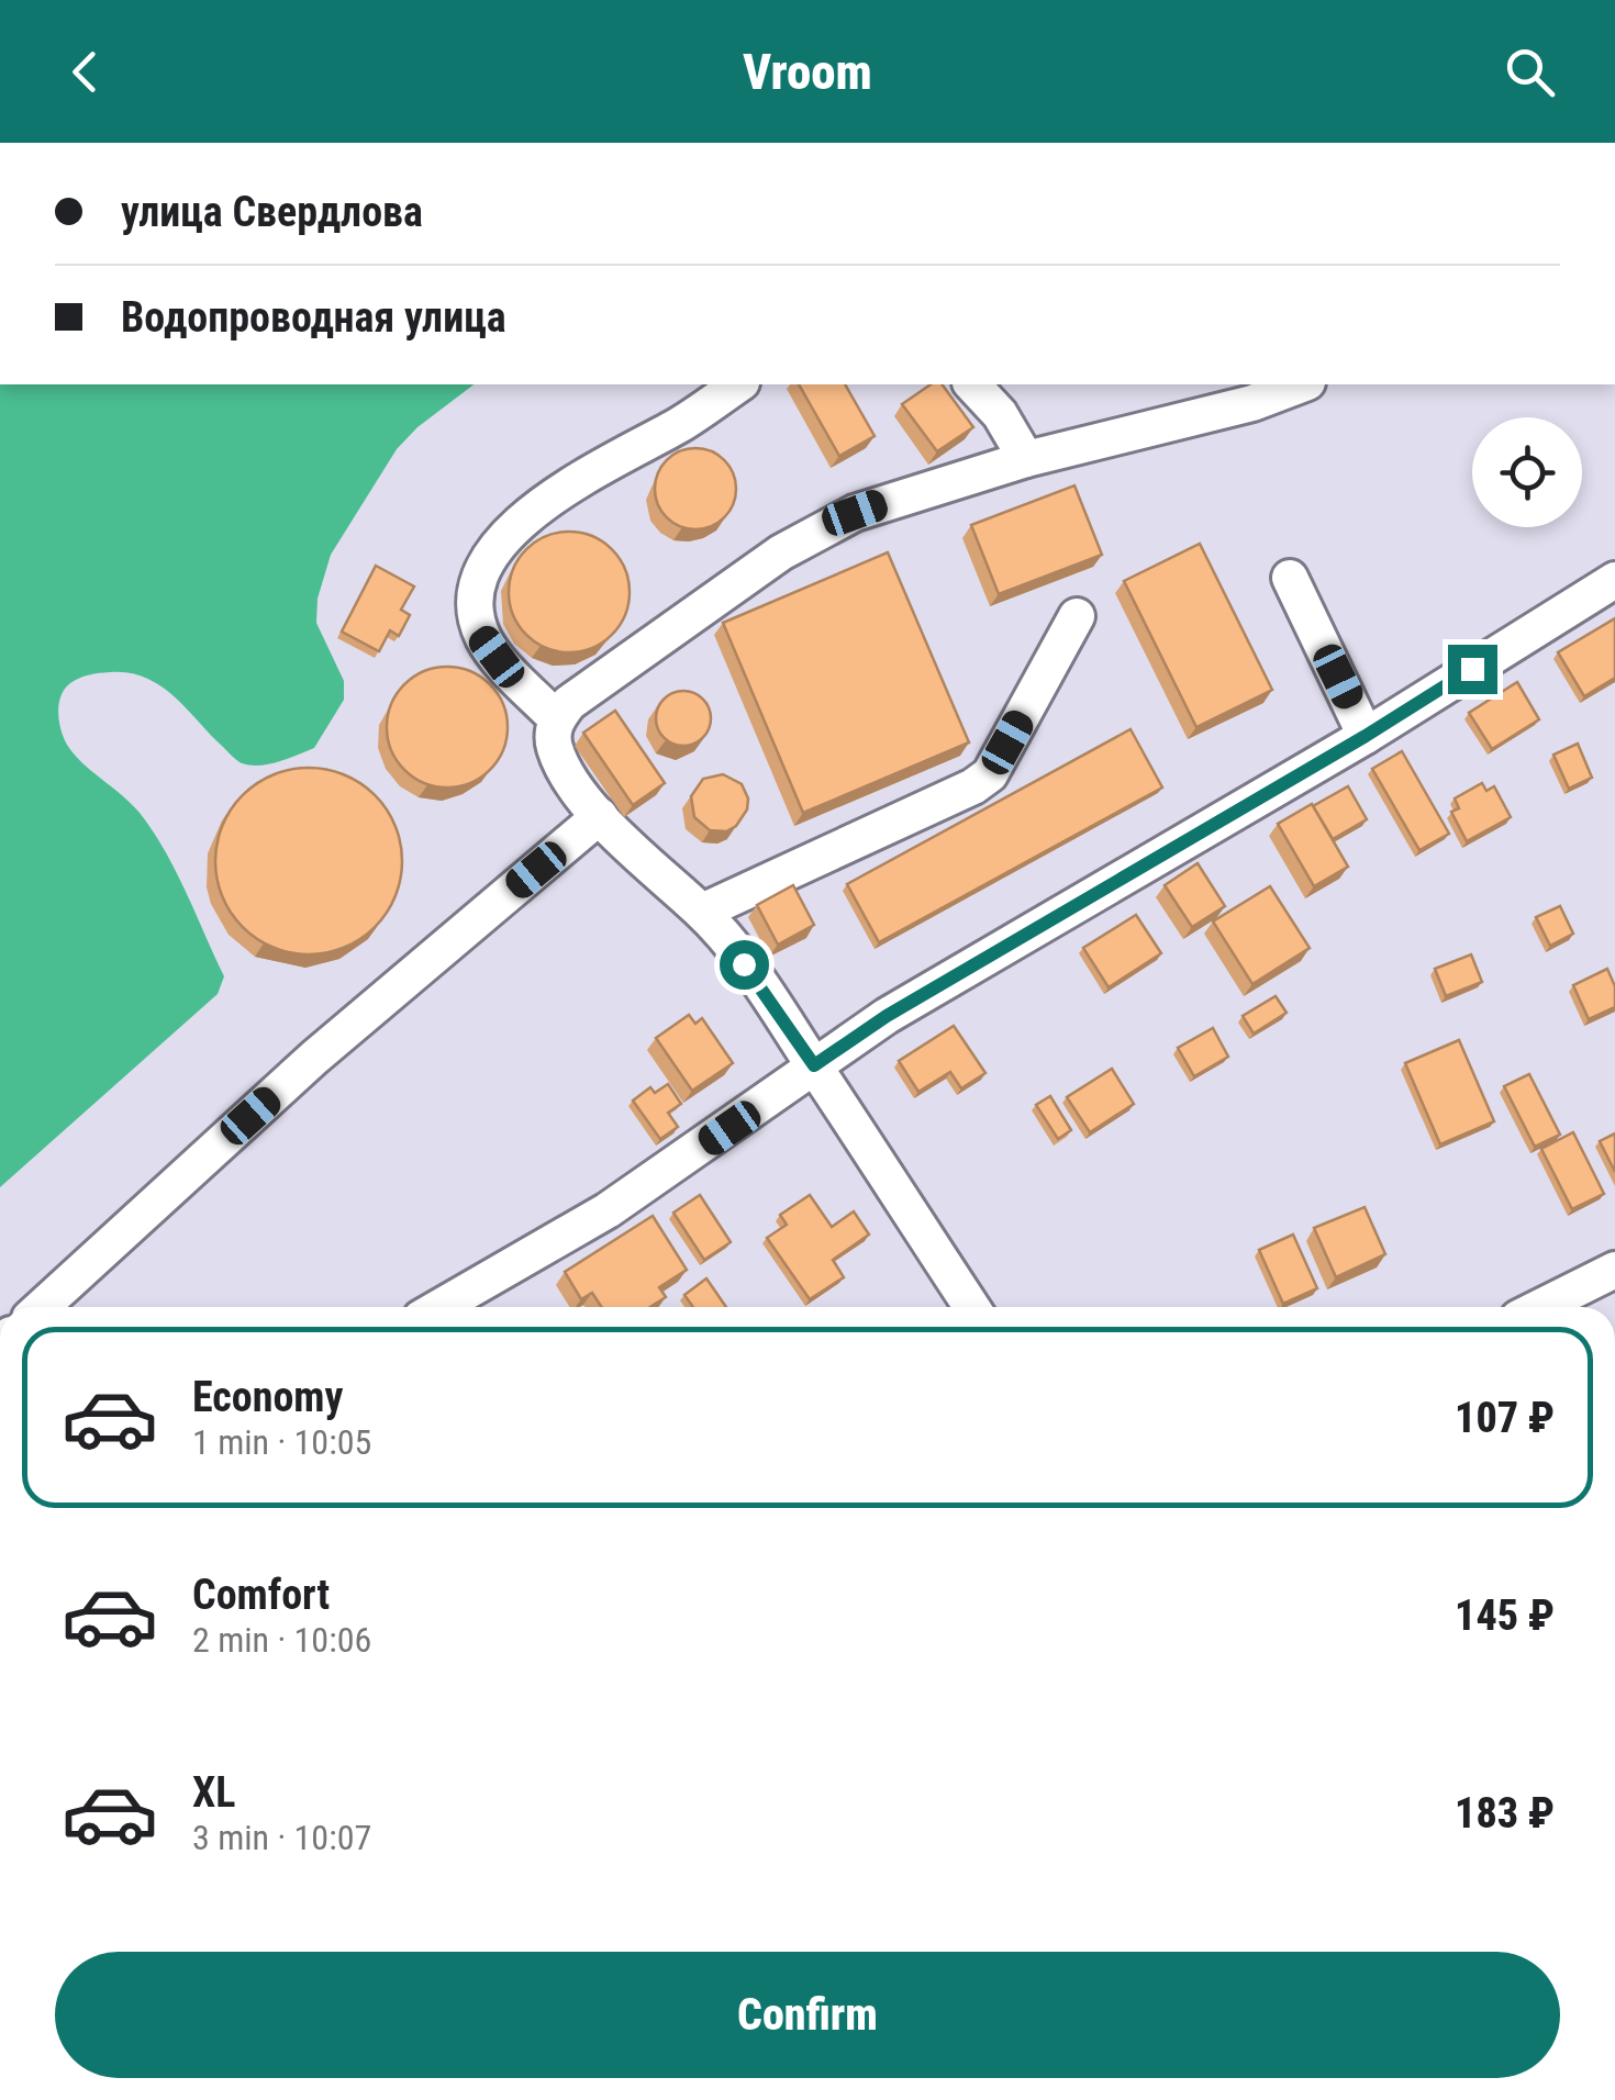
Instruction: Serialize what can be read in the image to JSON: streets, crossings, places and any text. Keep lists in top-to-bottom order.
{
  "page": {
    "header": "Vroom",
    "banner": ["улица Свердлова", "Водопроводная улица"],
    "list": [
      {
        "name": "Economy",
        "note": "1 min · 10:05",
        "value": "107 ₽"
      },
      {
        "name": "Comfort",
        "note": "2 min · 10:06",
        "value": "145 ₽"
      },
      {
        "name": "XL",
        "note": "3 min · 10:07",
        "value": "183 ₽"
      }
    ],
    "buttons": "Confirm"
  }
}
